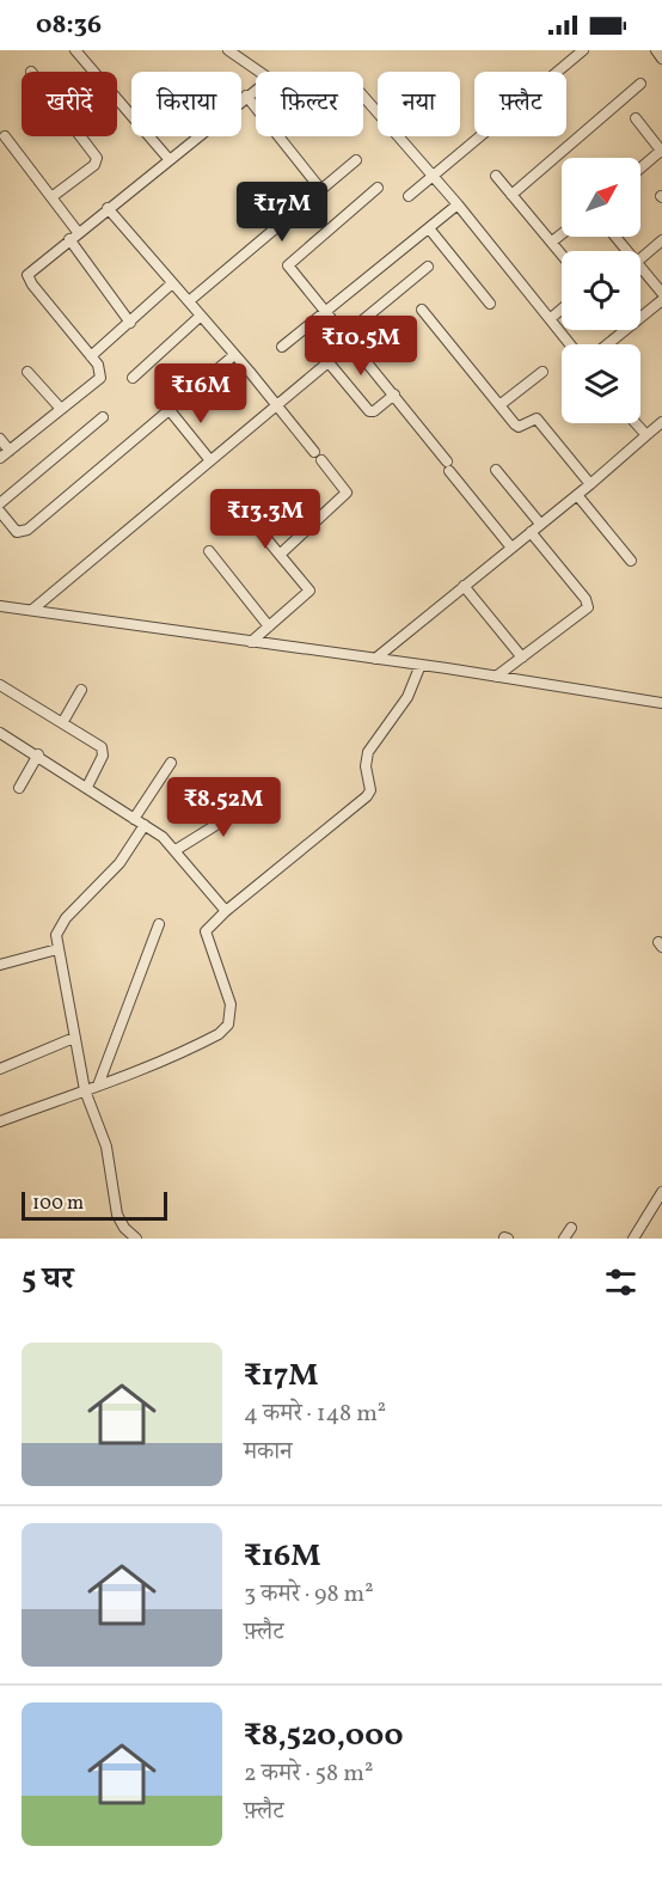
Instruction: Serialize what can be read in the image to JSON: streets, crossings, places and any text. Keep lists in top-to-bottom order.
{
  "scale_bar": "100 m",
  "north": "top right",
  "page": {
    "status": "08:36",
    "chip": [
      "खरीदें",
      "किराया",
      "फ़िल्टर",
      "नया",
      "फ़्लैट"
    ],
    "price": [
      "₹17M",
      "₹10.5M",
      "₹16M",
      "₹13.3M",
      "₹8.52M"
    ],
    "scale": "100 m",
    "heading": "5 घर",
    "list": [
      {
        "name": "₹17M",
        "note": "4 कमरे · 148 m² · मकान"
      },
      {
        "name": "₹16M",
        "note": "3 कमरे · 98 m² · फ़्लैट"
      },
      {
        "name": "₹8,520,000",
        "note": "2 कमरे · 58 m² · फ़्लैट"
      }
    ]
  }
}
